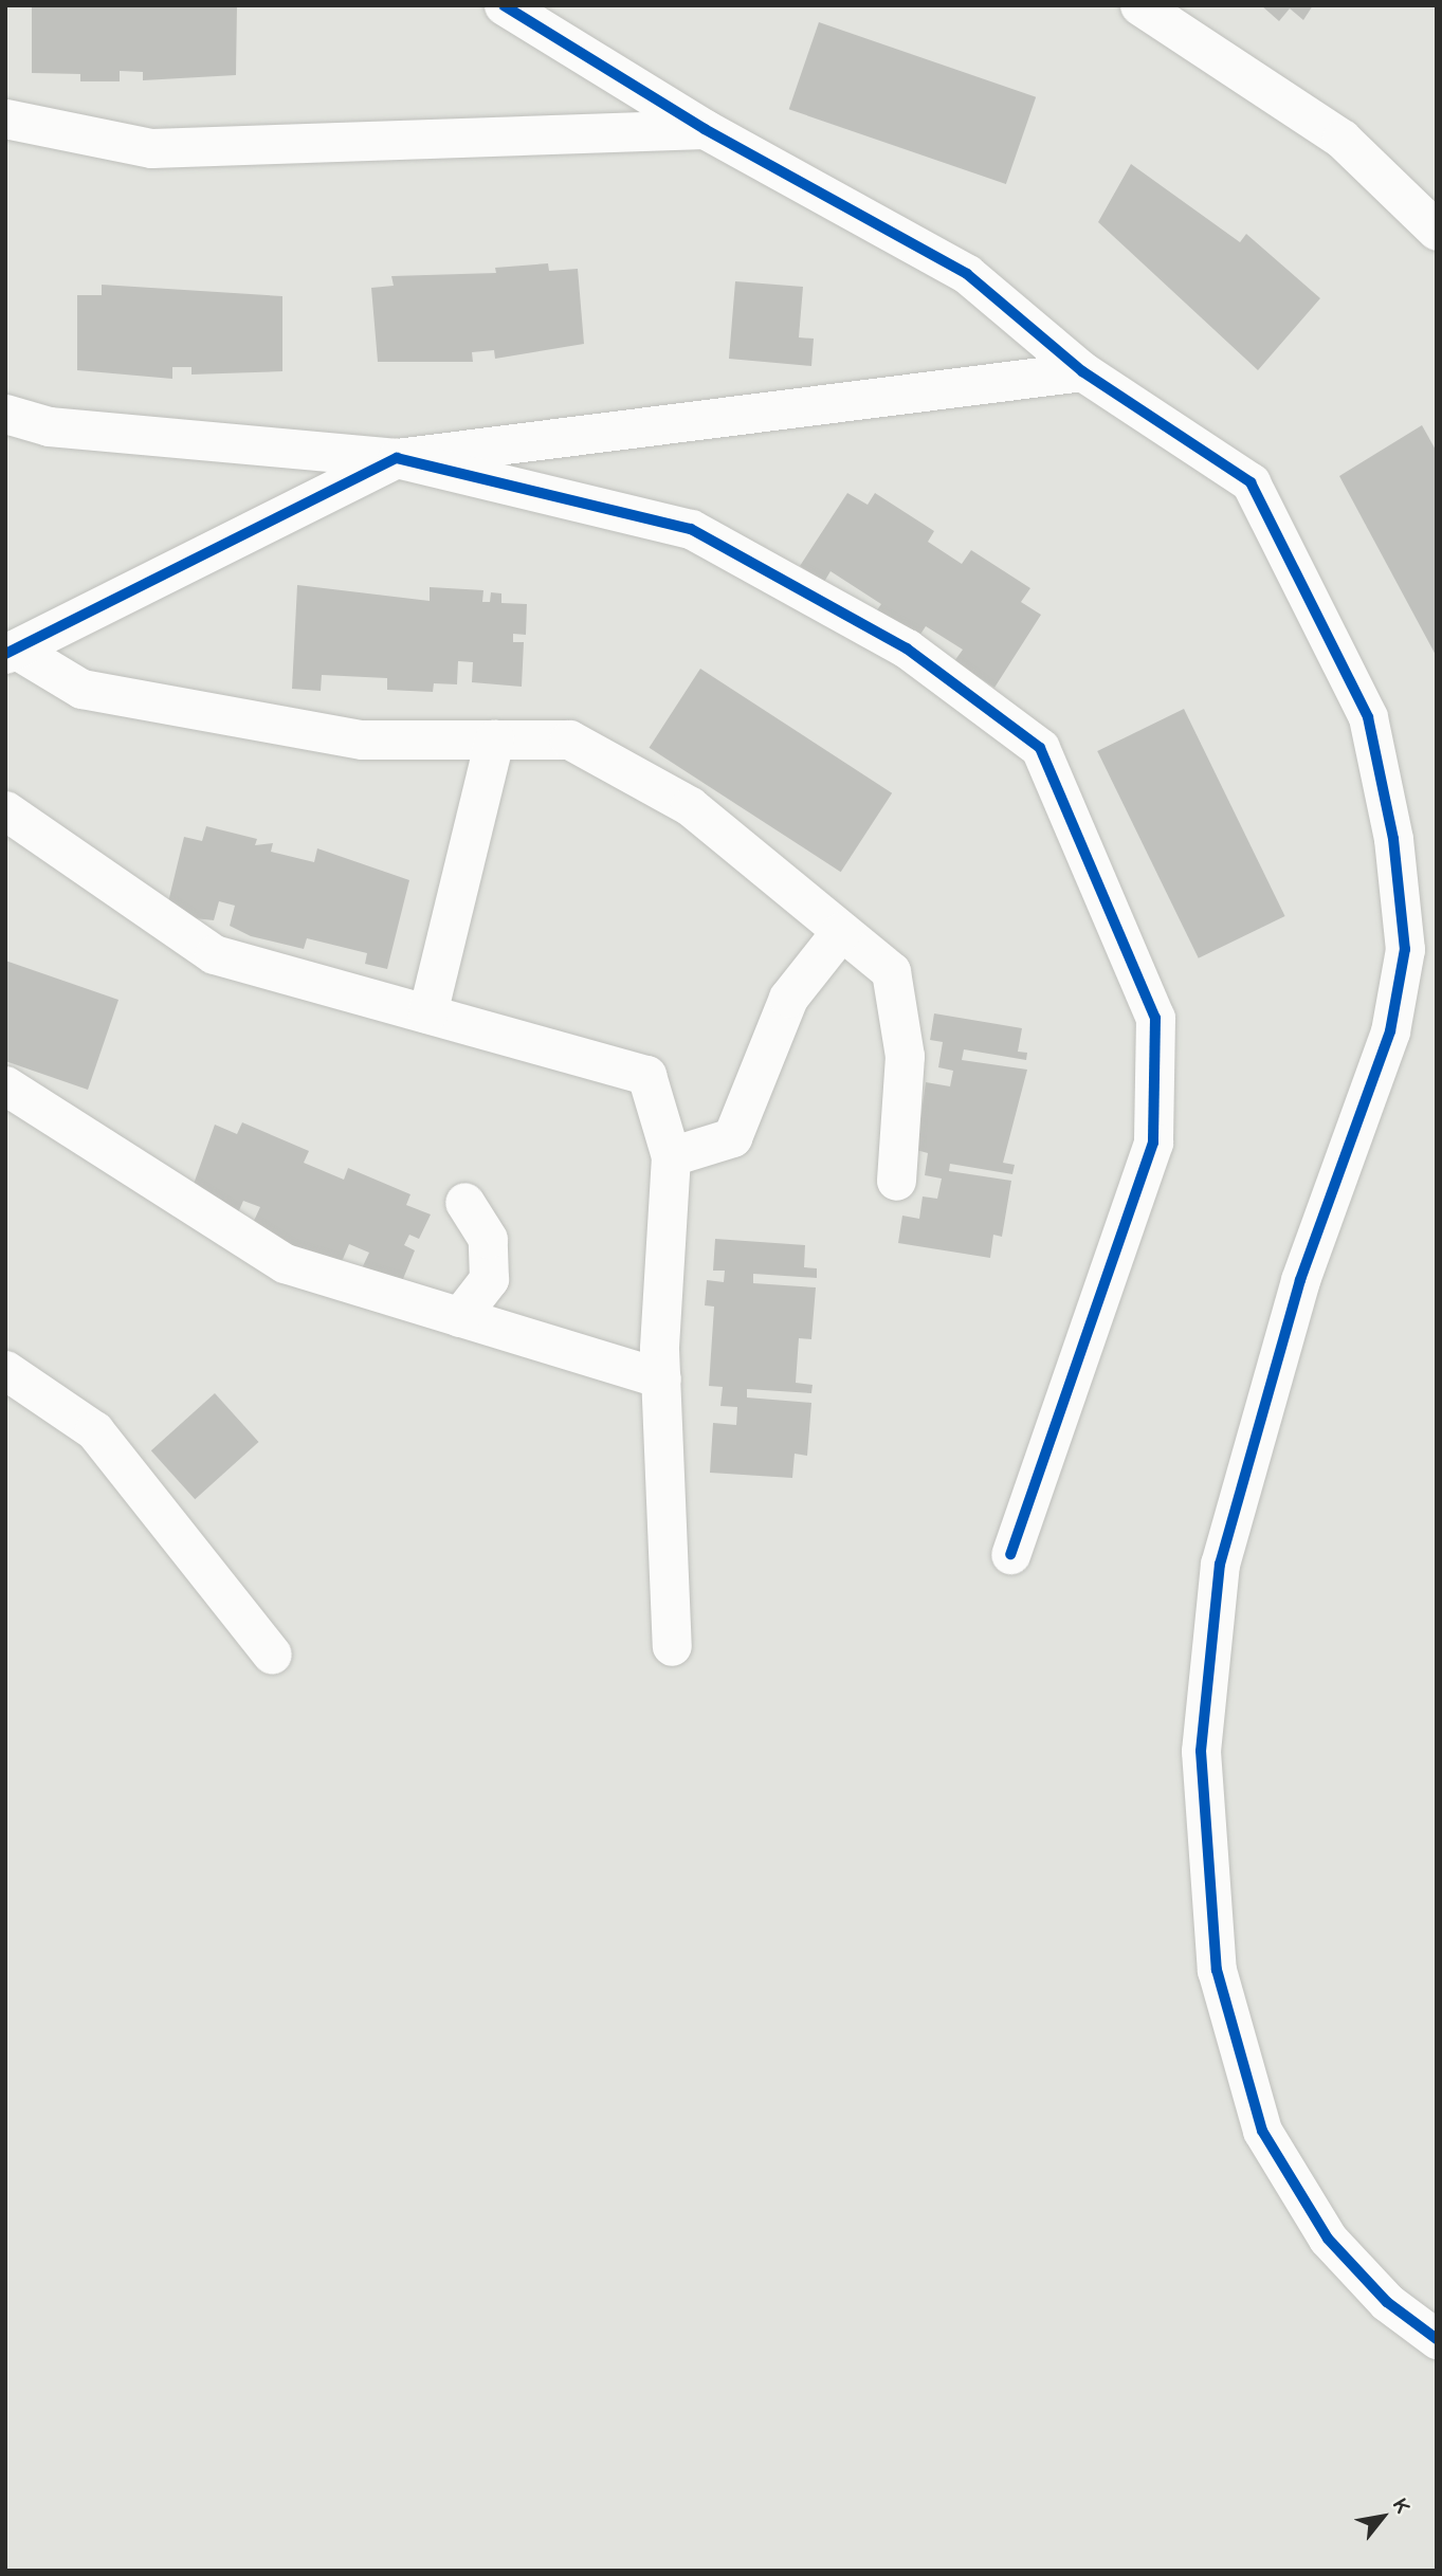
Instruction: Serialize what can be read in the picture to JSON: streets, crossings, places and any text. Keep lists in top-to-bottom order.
{
  "north": "top right"
}
